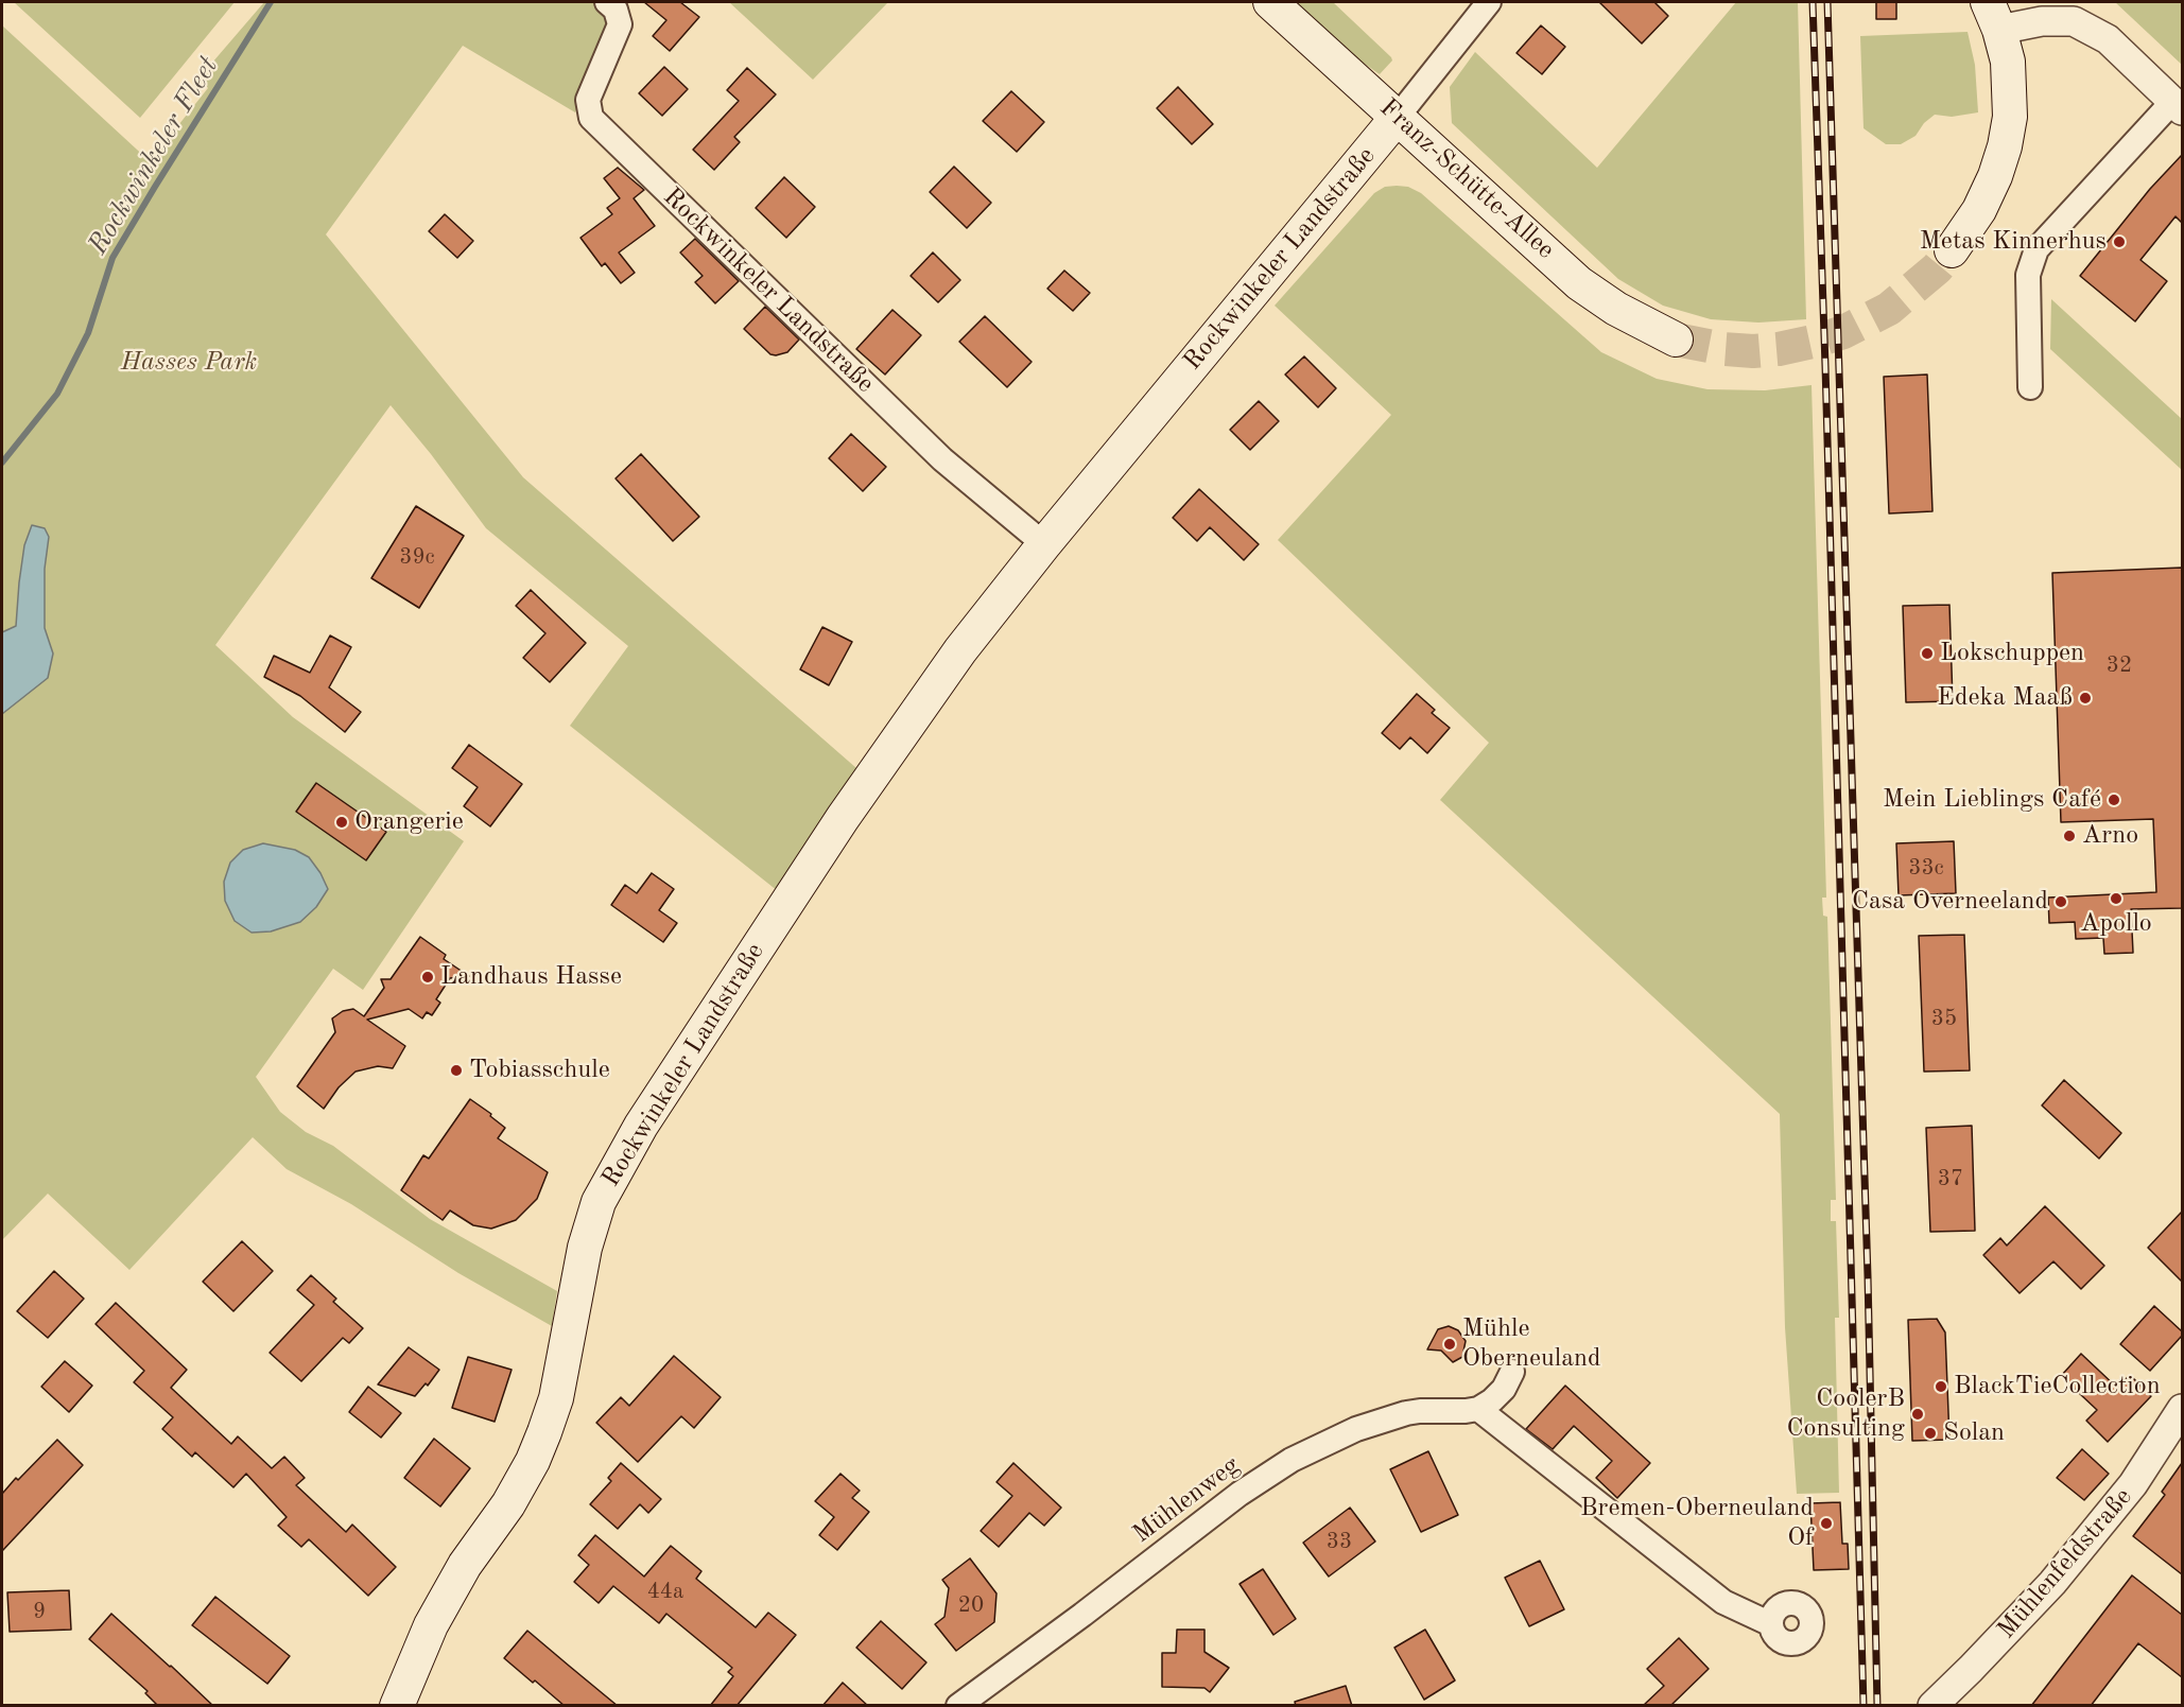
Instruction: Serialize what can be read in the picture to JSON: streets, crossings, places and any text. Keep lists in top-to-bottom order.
{
  "streets": {
    "main road": ["Franz-Schütte-Allee", "Rockwinkeler Landstraße"],
    "street": ["Mühlenweg", "Mühlenfeldstraße"]
  },
  "crossings": [
    ["Franz-Schütte-Allee", "Rockwinkeler Landstraße"]
  ],
  "water": ["Rockwinkeler Fleet"],
  "parks": ["Hasses Park"],
  "places": [
    "Metas Kinnerhus",
    "Lokschuppen",
    "Edeka Maaß",
    "Mein Lieblings Café",
    "Orangerie",
    "Arno",
    "Apollo",
    "Casa Overneeland",
    "Landhaus Hasse",
    "Tobiasschule",
    "Mühle Oberneuland",
    "BlackTieCollection",
    "CoolerB Consulting",
    "Solan",
    "Bremen-Oberneuland Of"
  ],
  "house_numbers": [
    "39c",
    "32",
    "33c",
    "35",
    "37",
    "33",
    "44a",
    "20",
    "9"
  ]
}
